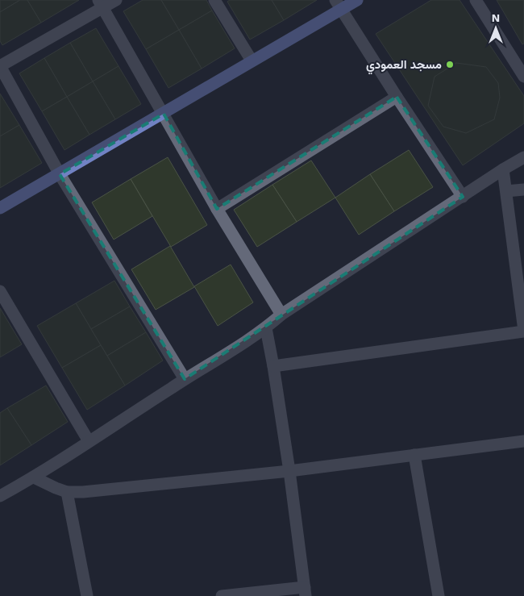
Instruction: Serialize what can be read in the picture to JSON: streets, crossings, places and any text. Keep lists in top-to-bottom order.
{
  "places": ["مسجد العمودي"],
  "north": "top"
}
